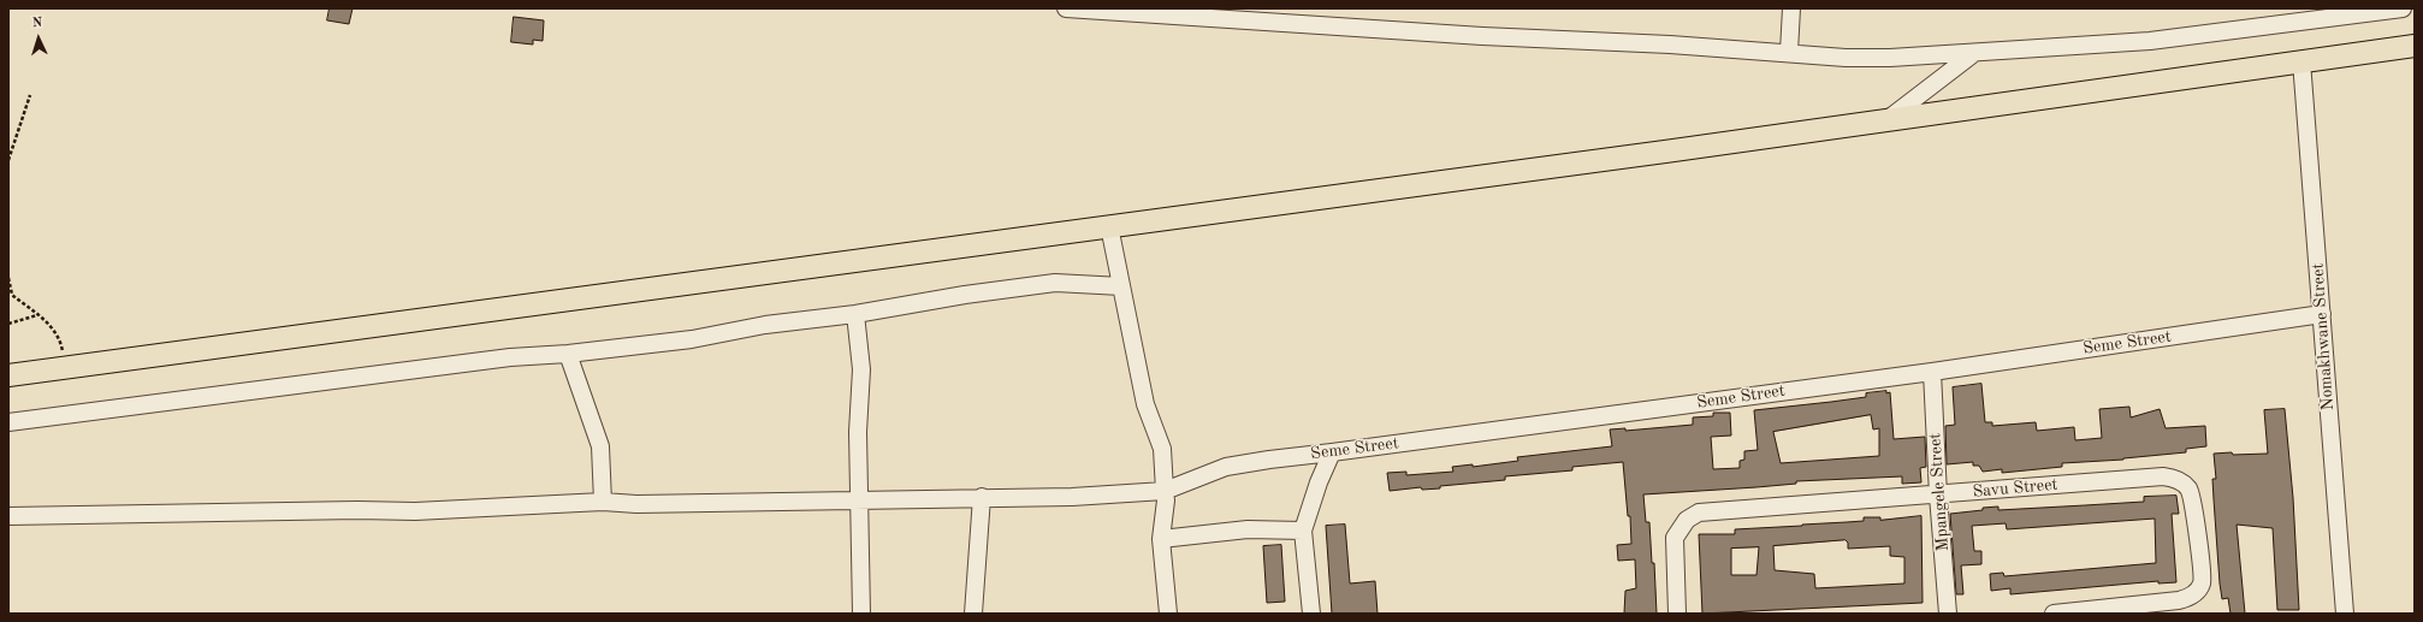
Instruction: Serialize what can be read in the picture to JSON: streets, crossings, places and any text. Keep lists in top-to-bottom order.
{
  "streets": {
    "street": [
      "Nomakhwane Street",
      "Seme Street",
      "Savu Street",
      "Mpangele Street"
    ]
  },
  "crossings": [
    ["Nomakhwane Street", "Seme Street"],
    ["Seme Street", "Mpangele Street"],
    ["Savu Street", "Mpangele Street"]
  ],
  "north": "top"
}
